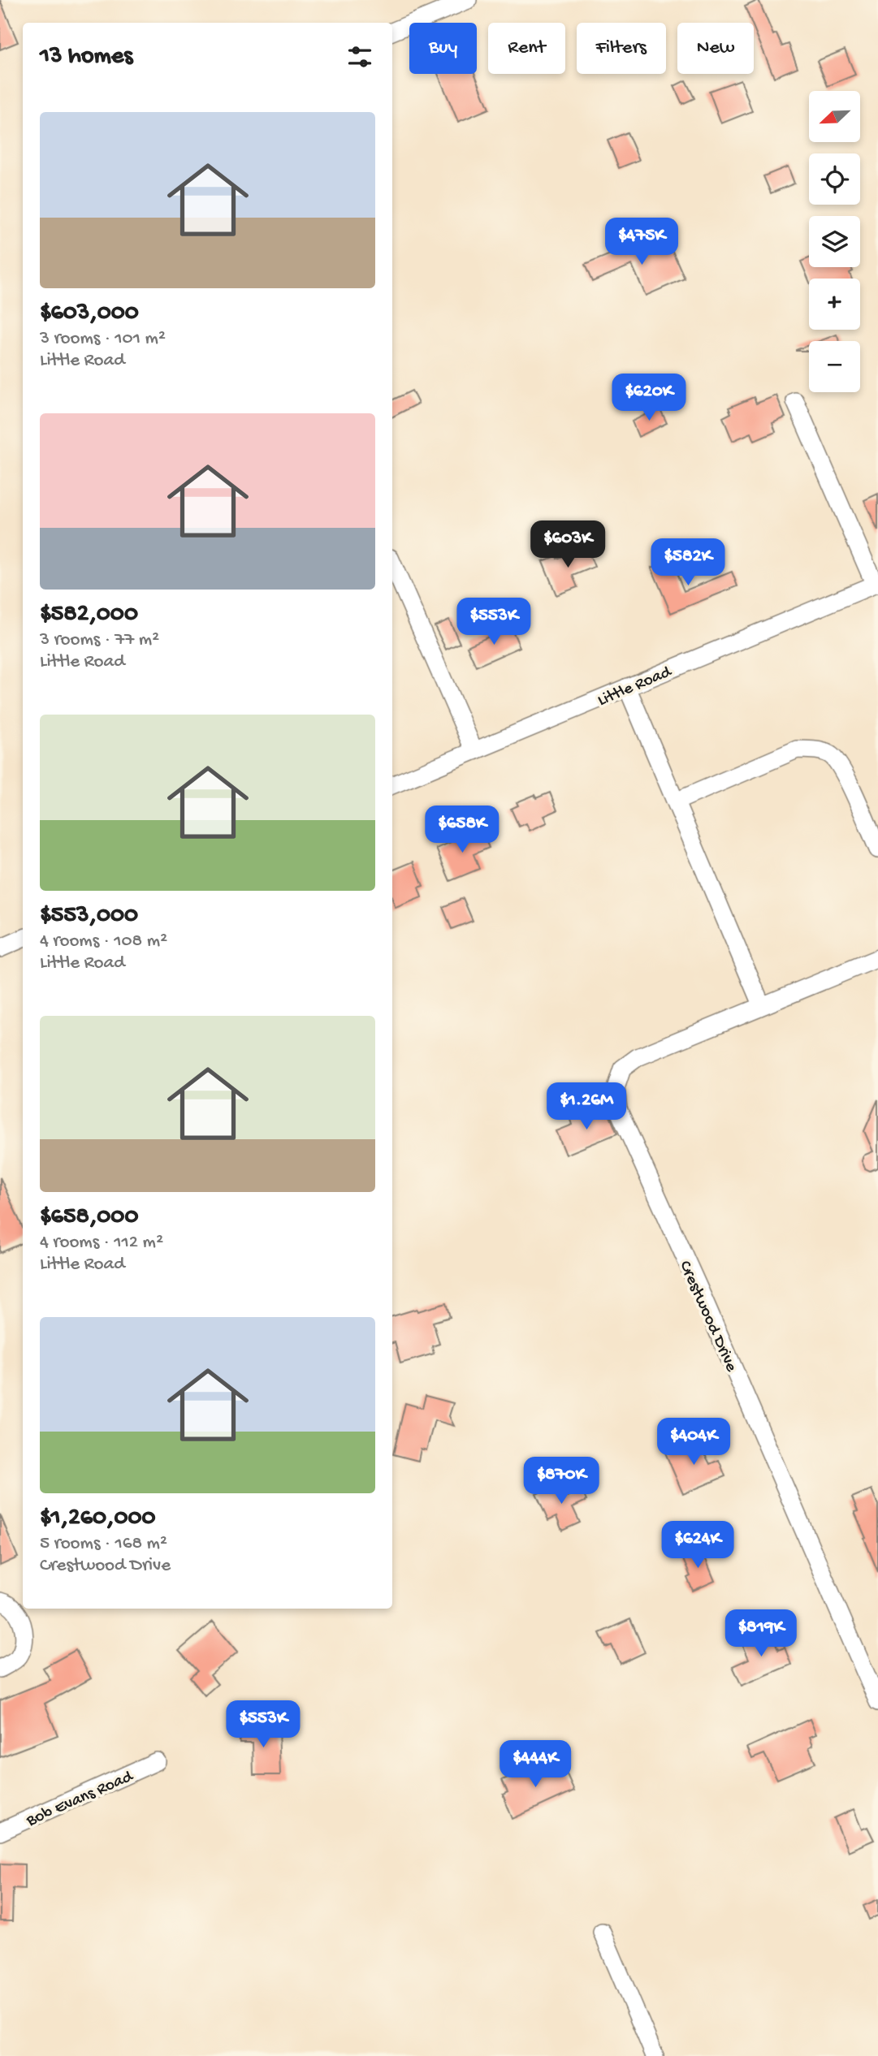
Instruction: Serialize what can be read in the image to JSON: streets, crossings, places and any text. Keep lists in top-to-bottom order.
{
  "streets": {
    "street": ["Little Road", "Crestwood Drive", "Bob Evans Road"]
  },
  "north": "bottom left",
  "page": {
    "chip": [
      "Buy",
      "Rent",
      "Filters",
      "New"
    ],
    "heading": "13 homes",
    "map_buttons": ["+", "−"],
    "list": [
      {
        "name": "$603,000",
        "note": "3 rooms · 101 m² · Little Road"
      },
      {
        "name": "$582,000",
        "note": "3 rooms · 77 m² · Little Road"
      },
      {
        "name": "$553,000",
        "note": "4 rooms · 108 m² · Little Road"
      },
      {
        "name": "$658,000",
        "note": "4 rooms · 112 m² · Little Road"
      },
      {
        "name": "$1,260,000",
        "note": "5 rooms · 168 m² · Crestwood Drive"
      }
    ],
    "price": [
      "$475K",
      "$620K",
      "$603K",
      "$582K",
      "$553K",
      "$658K",
      "$1.26M",
      "$404K",
      "$870K",
      "$624K",
      "$819K",
      "$553K",
      "$444K"
    ]
  }
}
